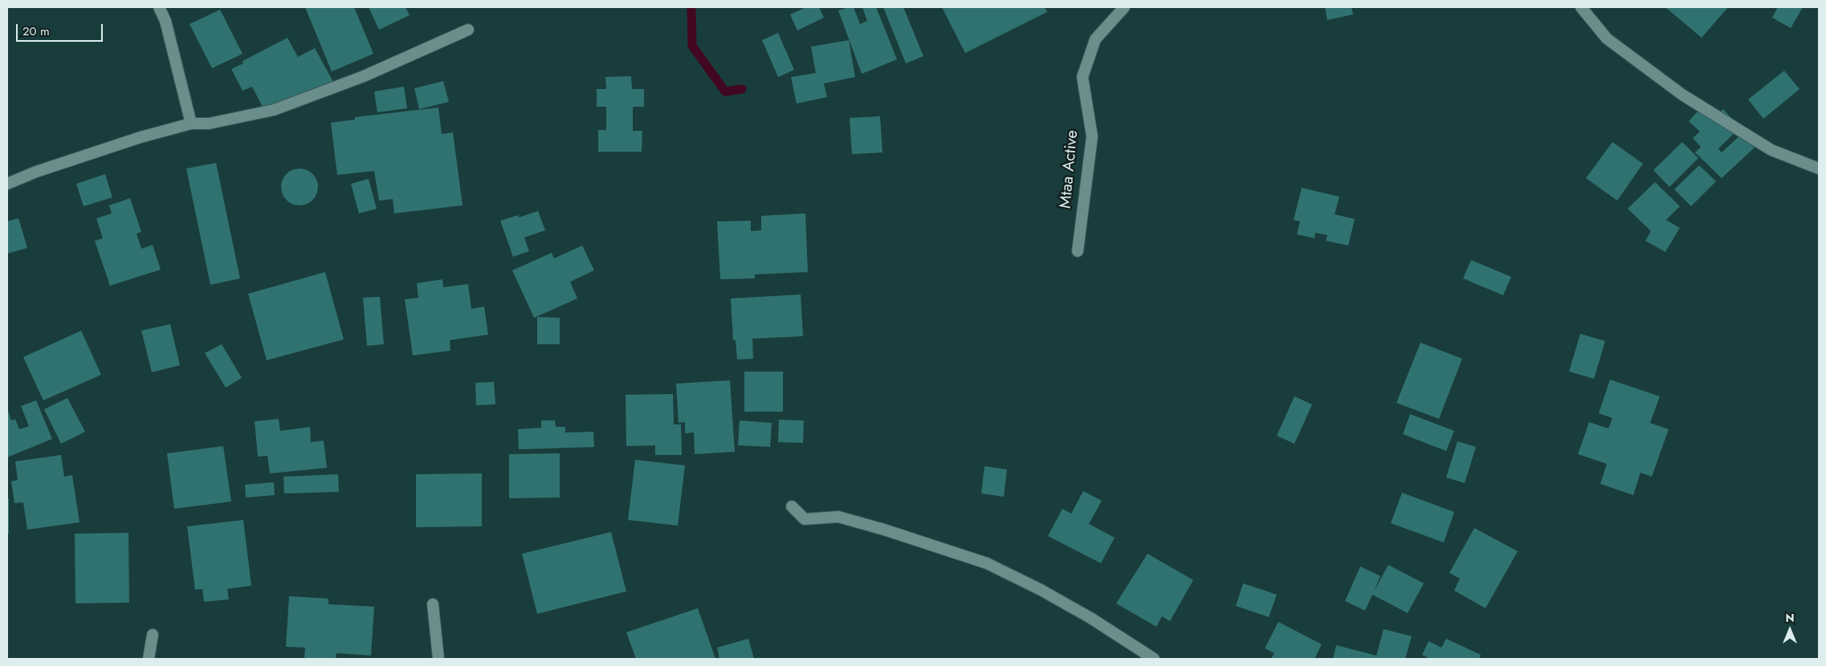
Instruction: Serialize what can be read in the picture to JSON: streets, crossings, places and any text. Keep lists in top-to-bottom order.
{
  "streets": {
    "street": ["Mtaa Active"]
  },
  "scale_bar": "20 m",
  "north": "top"
}
